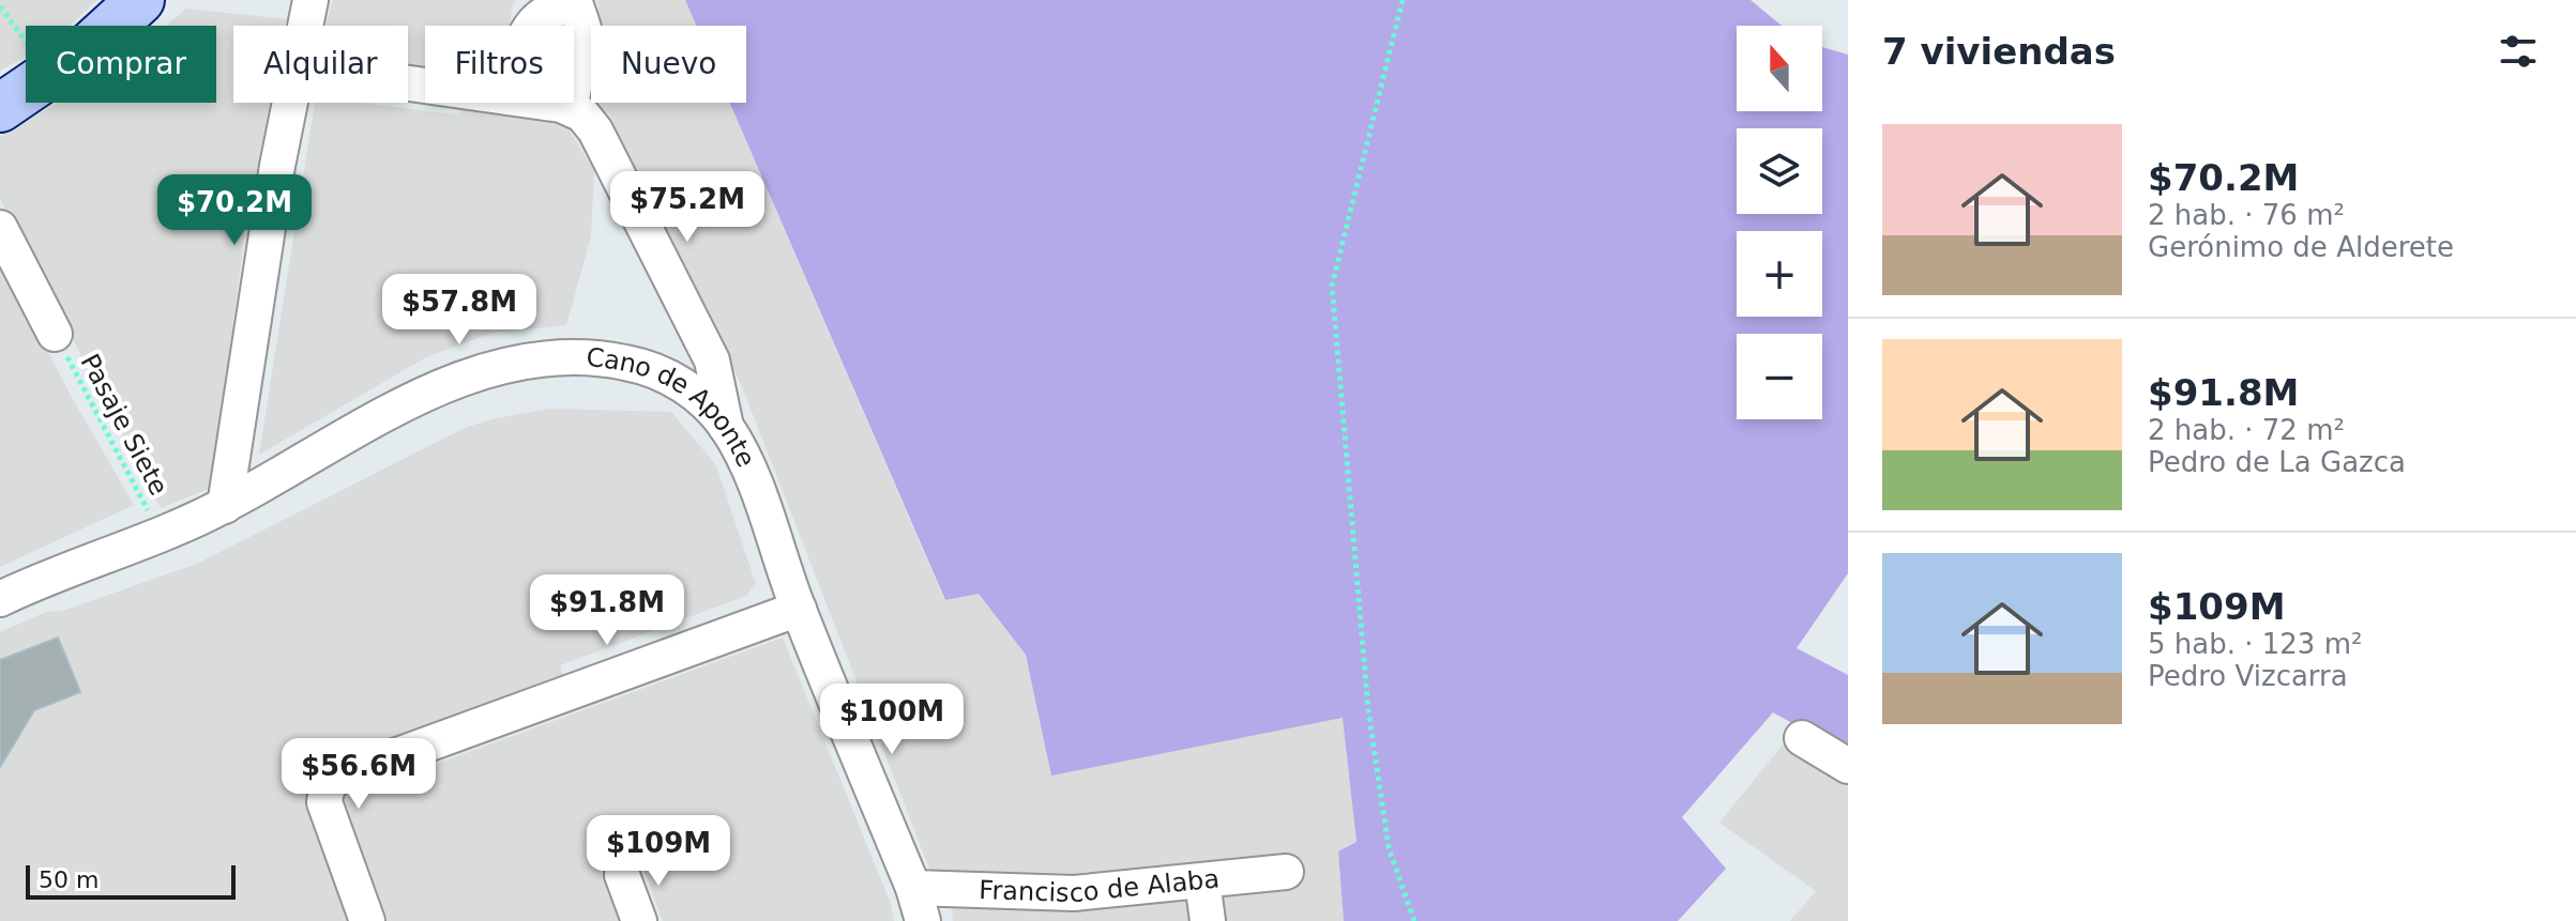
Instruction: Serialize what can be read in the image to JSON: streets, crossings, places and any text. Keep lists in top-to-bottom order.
{
  "streets": {
    "street": ["Cano de Aponte", "Francisco de Alaba"],
    "path": ["Pasaje Siete"]
  },
  "crossings": [
    ["Cano de Aponte", "Pasaje Siete"],
    ["Cano de Aponte", "Francisco de Alaba"]
  ],
  "scale_bar": "50 m",
  "north": "top",
  "page": {
    "heading": "7 viviendas",
    "map_buttons": ["+", "−"],
    "chip": [
      "Comprar",
      "Alquilar",
      "Filtros",
      "Nuevo"
    ],
    "list": [
      {
        "name": "$70.2M",
        "note": "2 hab. · 76 m² · Gerónimo de Alderete"
      },
      {
        "name": "$91.8M",
        "note": "2 hab. · 72 m² · Pedro de La Gazca"
      },
      {
        "name": "$109M",
        "note": "5 hab. · 123 m² · Pedro Vizcarra"
      }
    ],
    "price": [
      "$75.2M",
      "$70.2M",
      "$57.8M",
      "$91.8M",
      "$100M",
      "$56.6M",
      "$109M"
    ],
    "scale": "50 m"
  }
}
